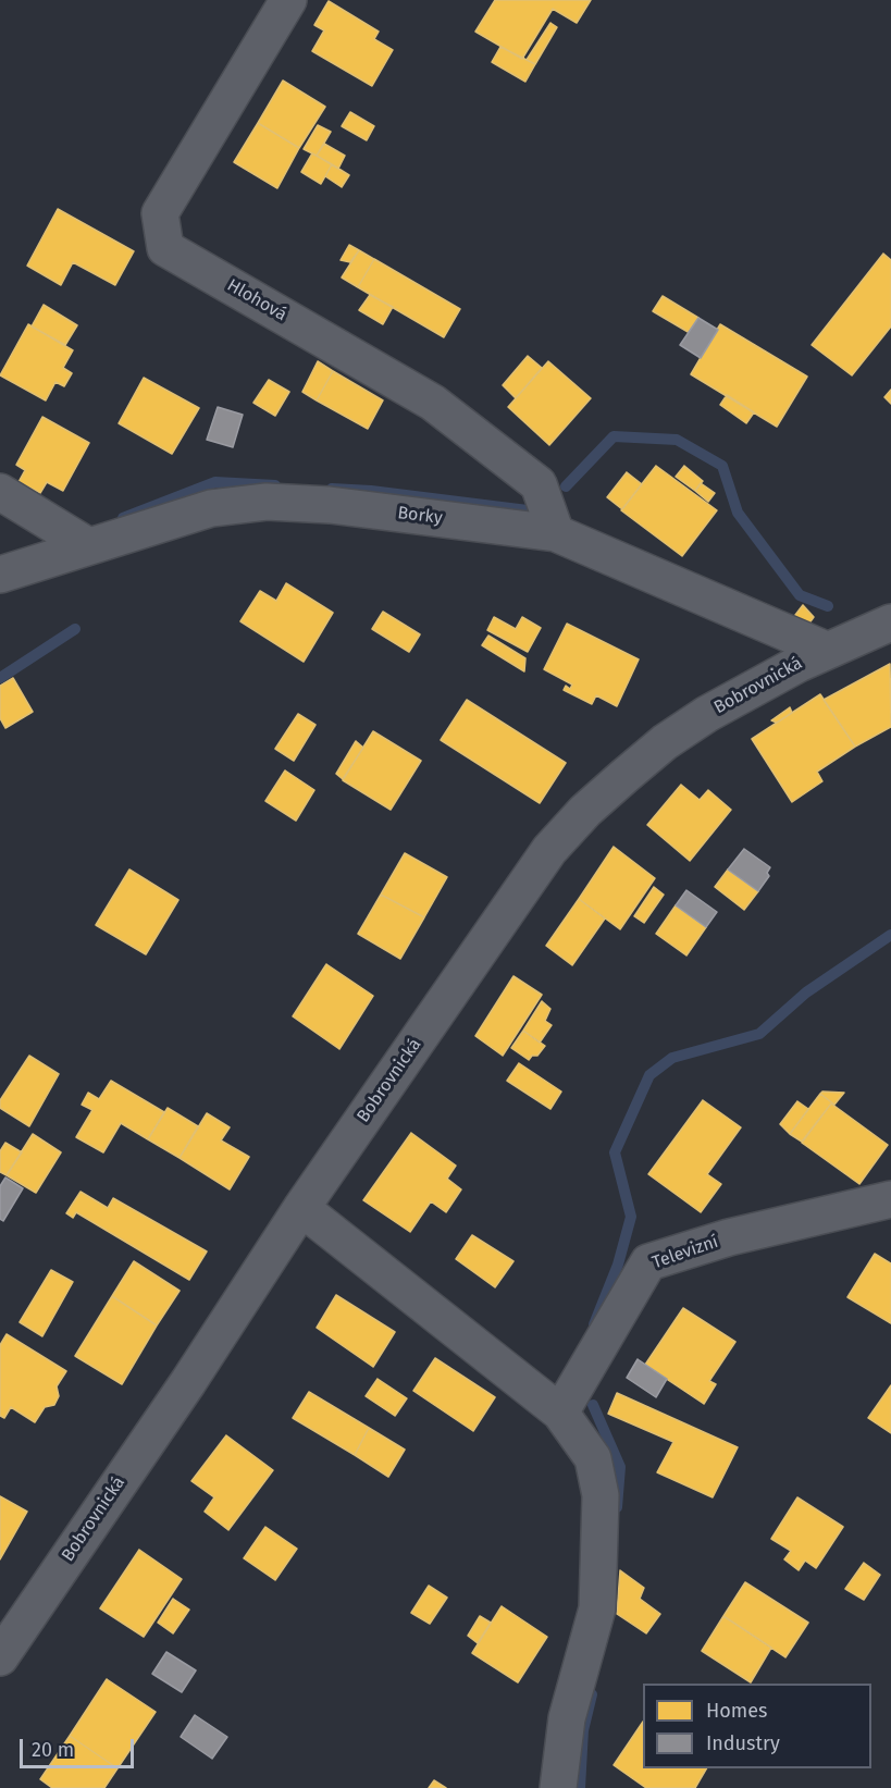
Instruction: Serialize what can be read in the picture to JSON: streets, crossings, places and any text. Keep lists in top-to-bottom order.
{
  "streets": {
    "street": [
      "Hlohová",
      "Borky",
      "Bobrovnická",
      "Televizní"
    ]
  },
  "crossings": [
    ["Hlohová", "Borky"],
    ["Borky", "Bobrovnická"]
  ],
  "legend": ["Homes", "Industry"],
  "scale_bar": "20 m"
}
